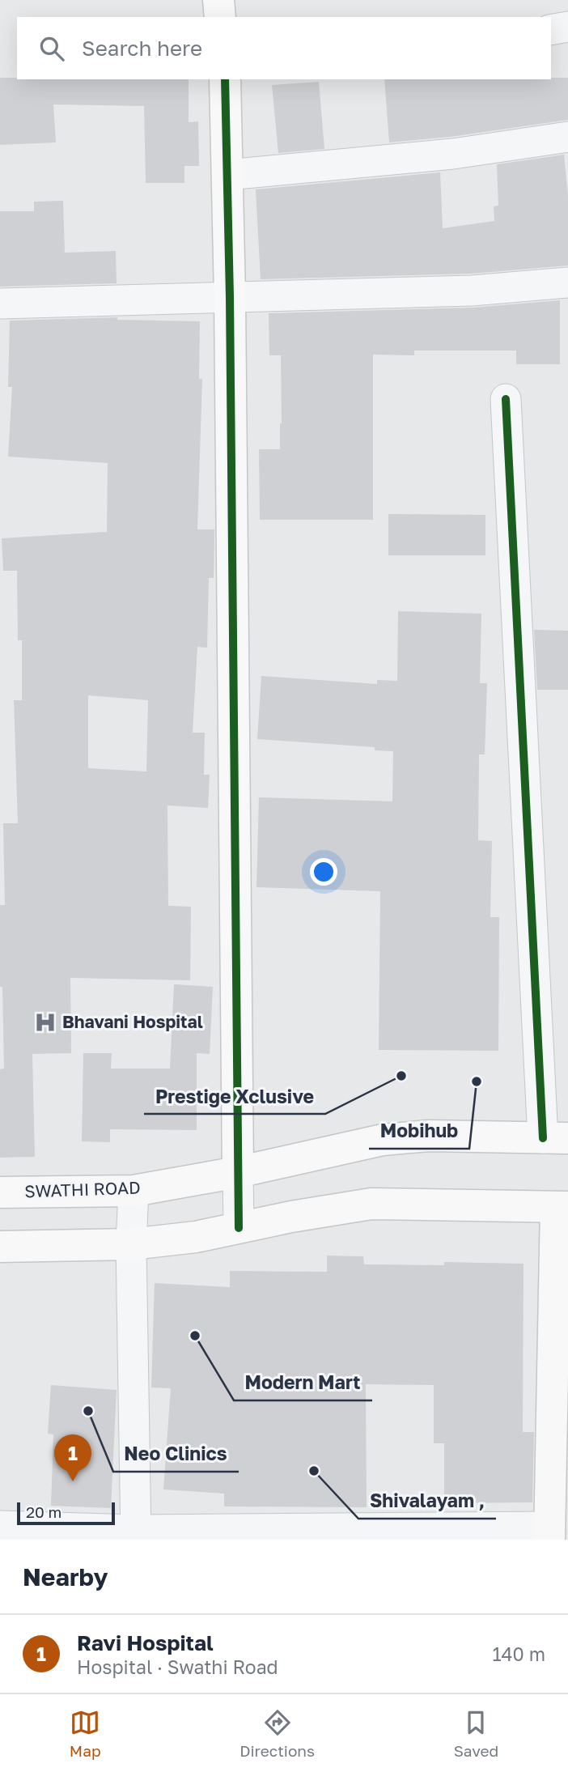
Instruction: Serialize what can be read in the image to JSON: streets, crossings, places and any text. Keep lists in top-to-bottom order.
{
  "streets": {
    "street": ["SWATHI ROAD"]
  },
  "places": {
    "hospital": ["Bhavani Hospital"],
    "other": [
      "Prestige Xclusive",
      "Mobihub",
      "Modern Mart",
      "Neo Clinics",
      "Shivalayam ,"
    ]
  },
  "scale_bar": "20 m",
  "page": {
    "search": "Search here",
    "pins": "1",
    "scale": "20 m",
    "heading": "Nearby",
    "list": [
      {
        "mark": "1",
        "name": "Ravi Hospital",
        "note": "Hospital · Swathi Road",
        "value": "140 m"
      }
    ],
    "nav": ["Map", "Directions", "Saved"]
  }
}
